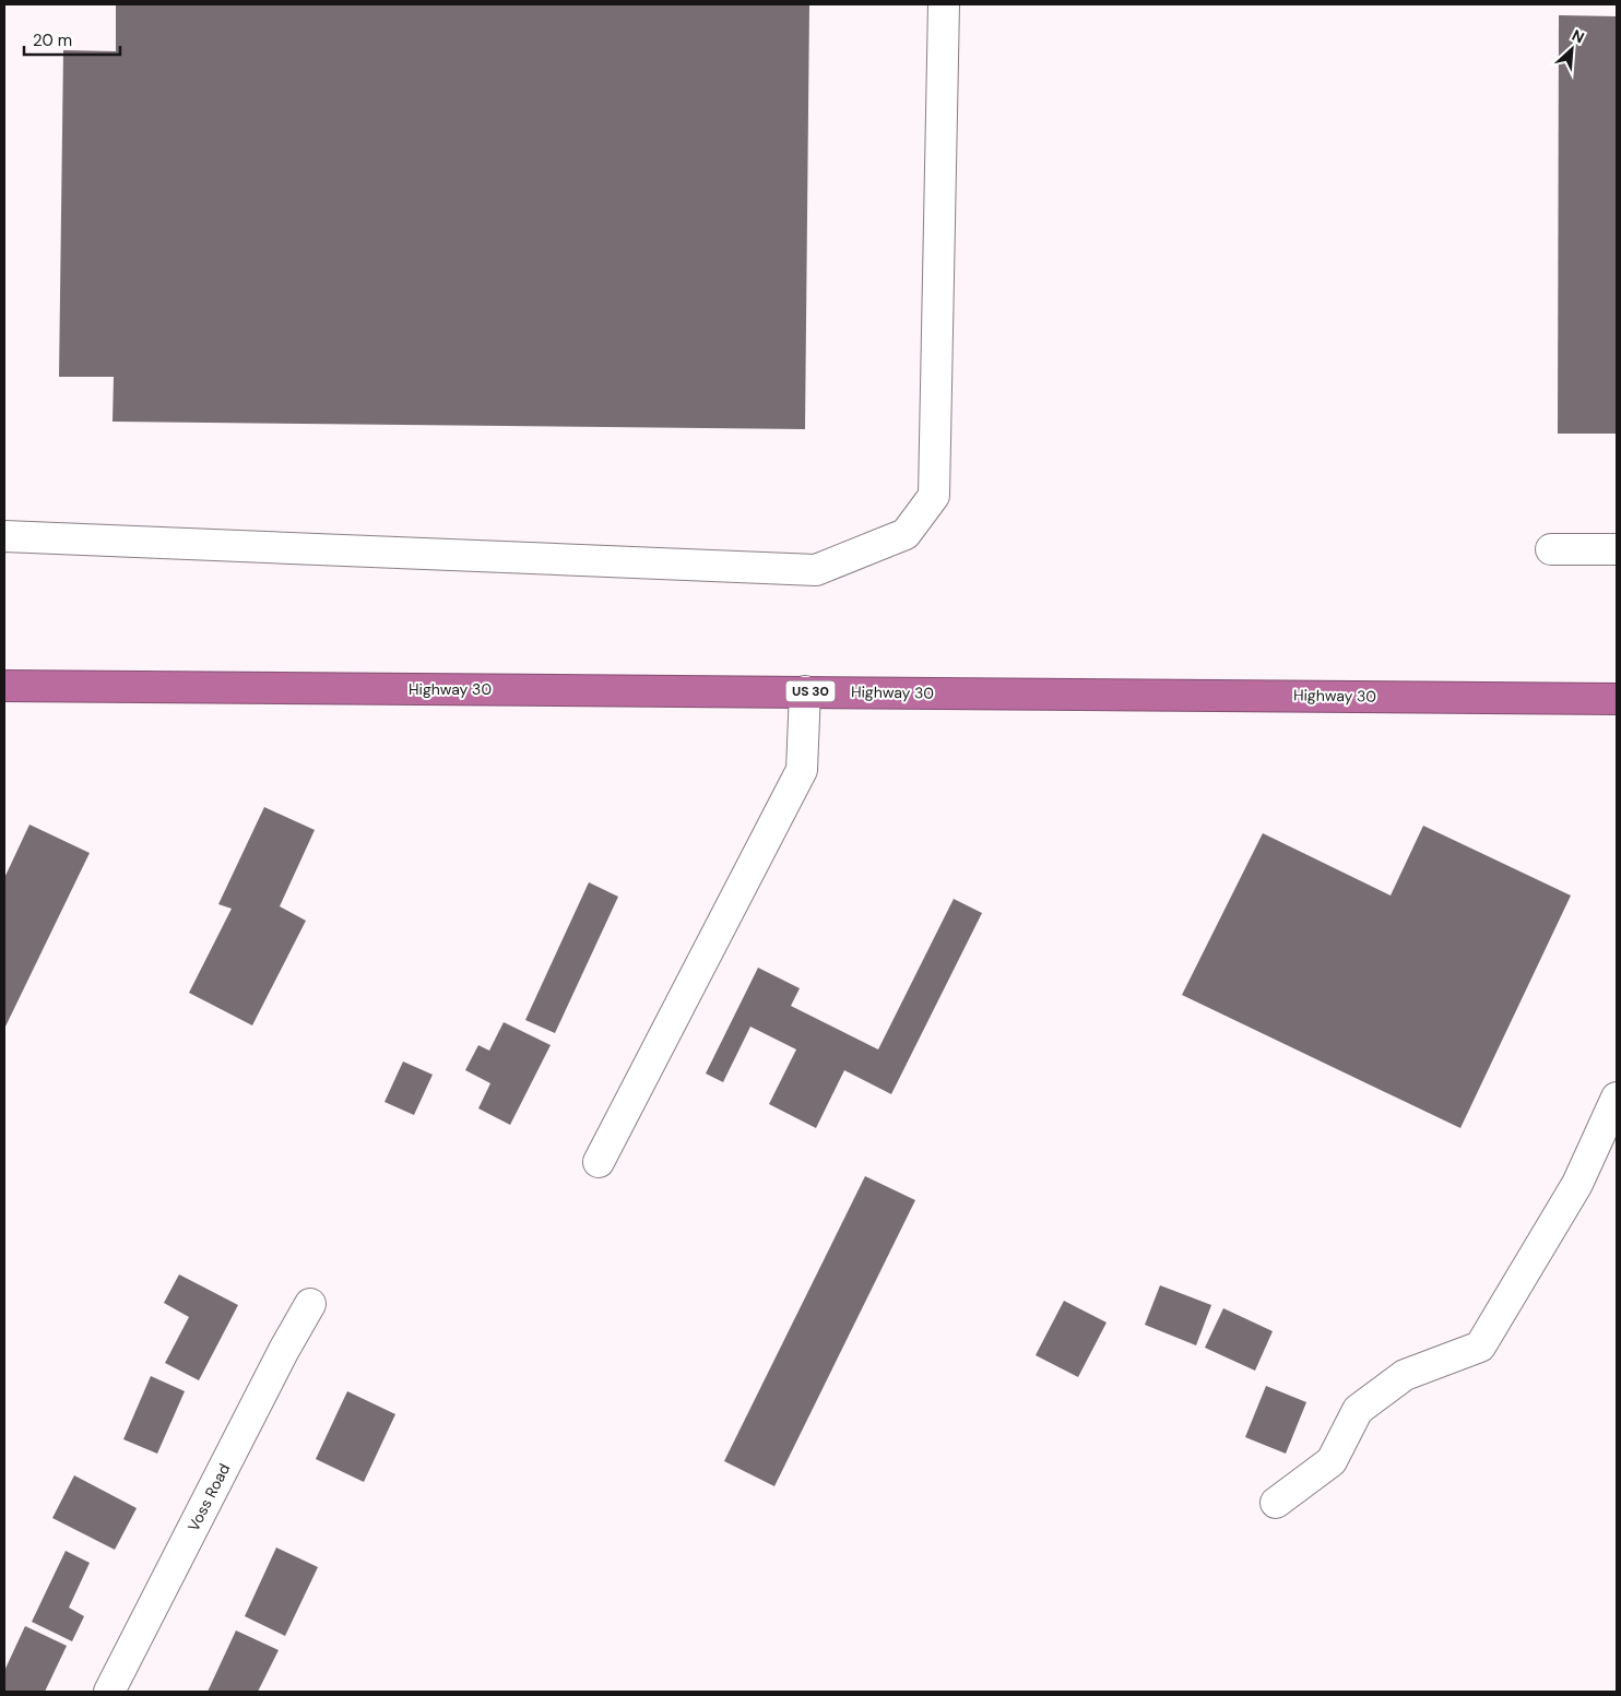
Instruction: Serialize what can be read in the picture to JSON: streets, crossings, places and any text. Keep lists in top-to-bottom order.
{
  "streets": {
    "highway": ["Highway 30", "US 30"],
    "street": ["Voss Road"]
  },
  "scale_bar": "20 m",
  "north": "top right"
}
